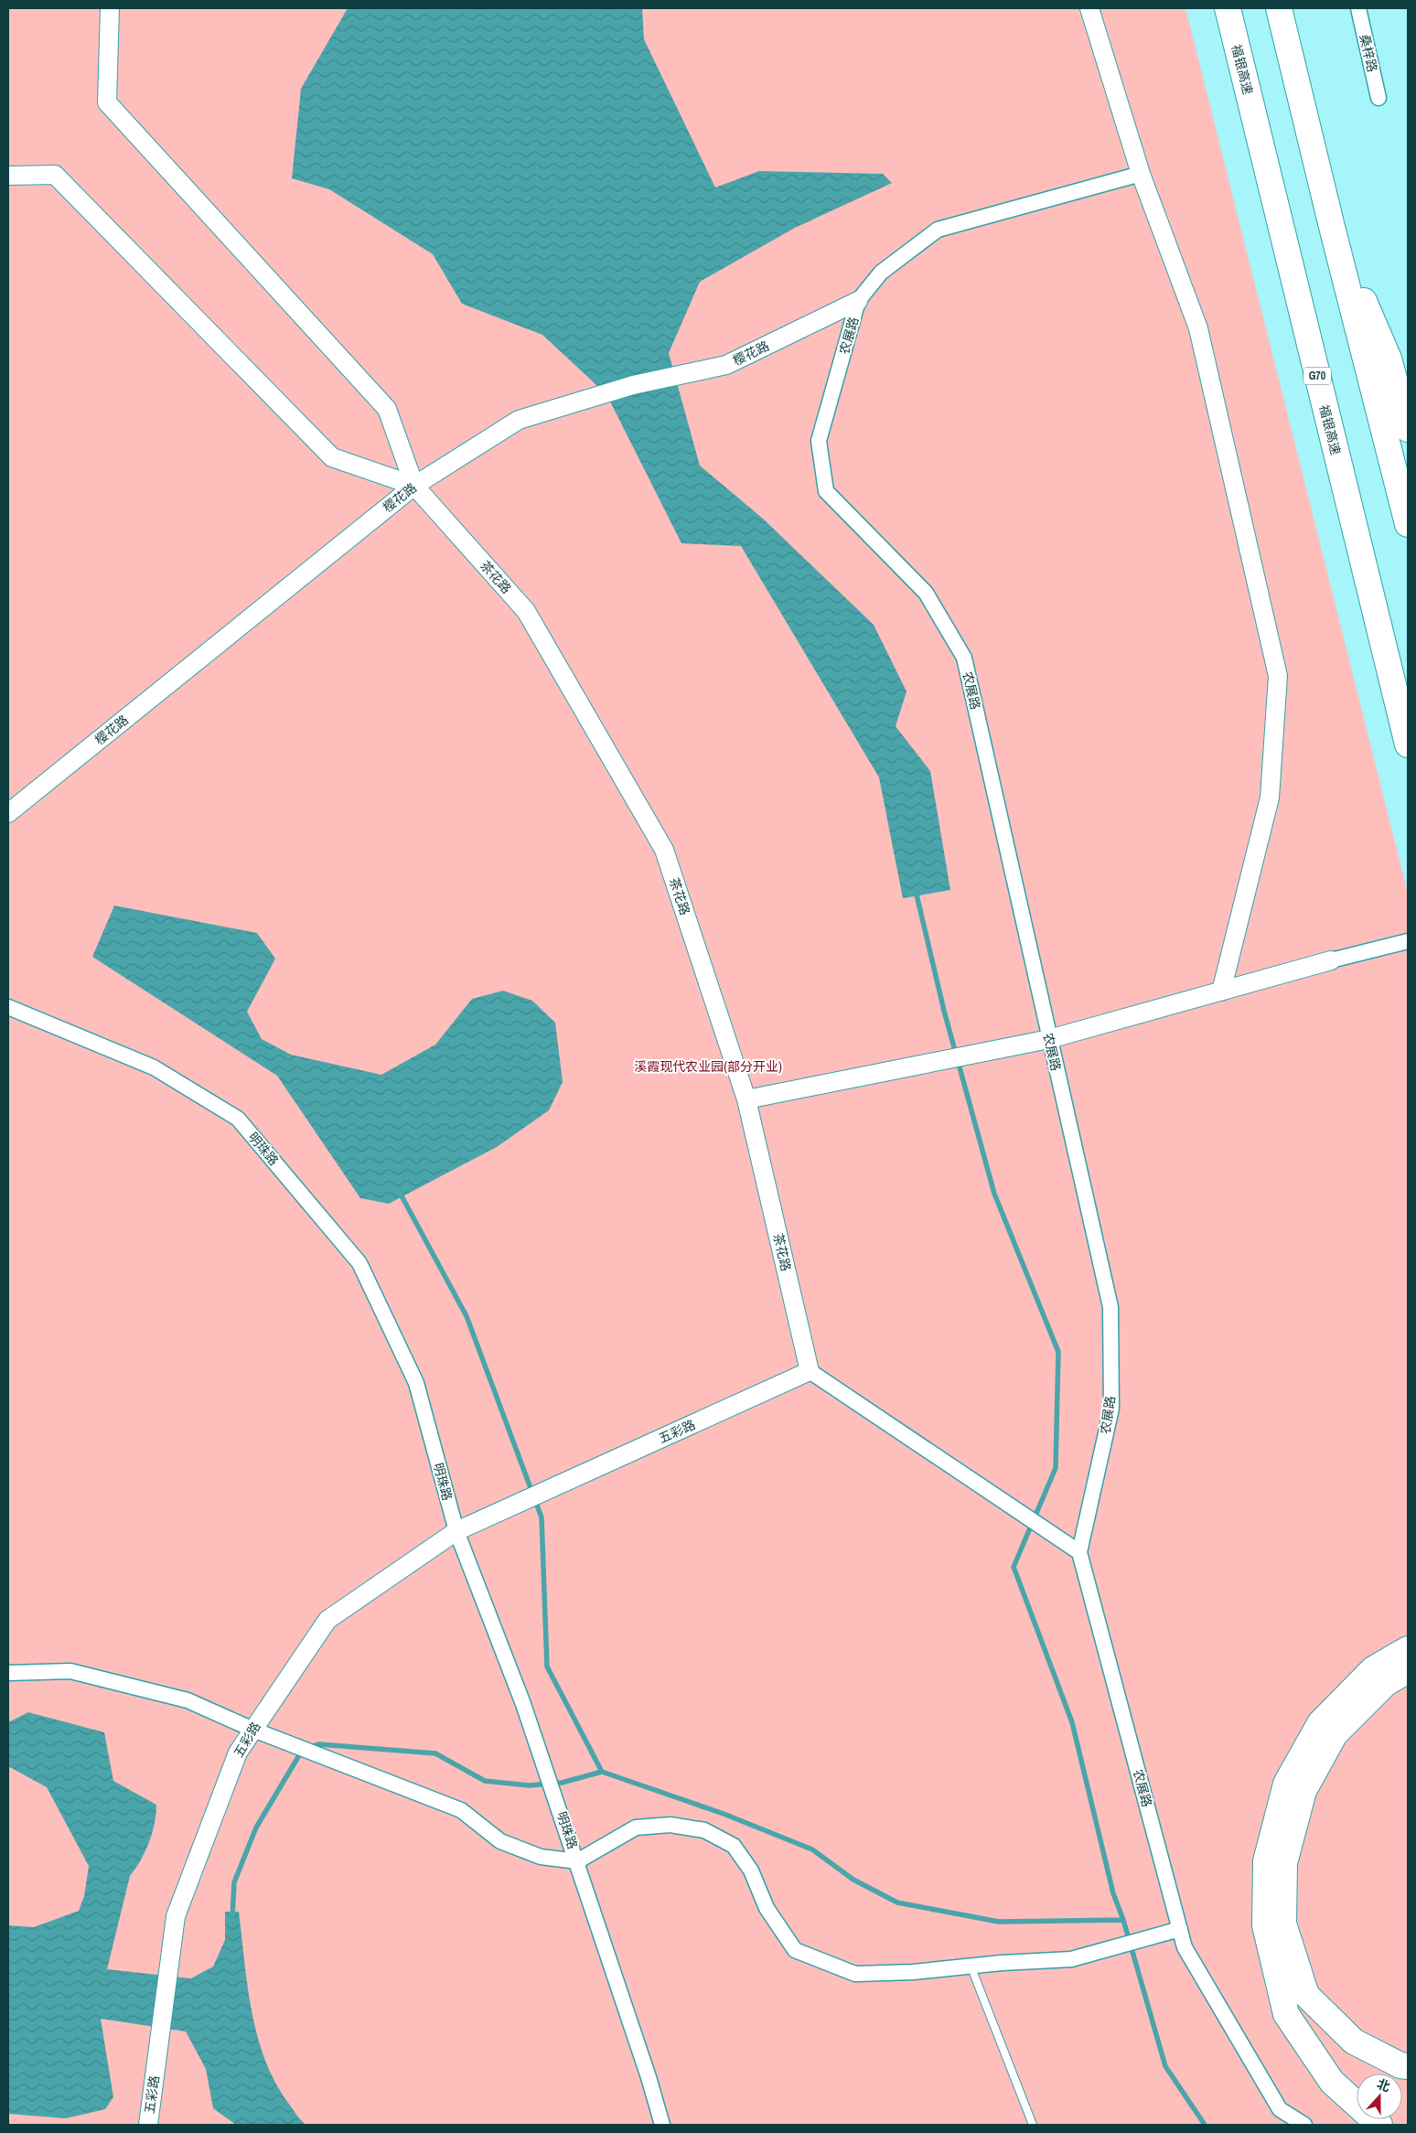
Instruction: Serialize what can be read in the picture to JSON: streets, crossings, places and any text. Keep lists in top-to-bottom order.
{
  "streets": {
    "highway": ["福银高速", "G70"],
    "street": [
      "桑梓路",
      "农展路",
      "樱花路",
      "茶花路",
      "明珠路",
      "五彩路"
    ]
  },
  "crossings": [
    ["农展路", "樱花路"],
    ["樱花路", "茶花路"],
    ["茶花路", "五彩路"],
    ["明珠路", "五彩路"]
  ],
  "parks": ["溪霞现代农业园(部分开业)"],
  "north": "top"
}
